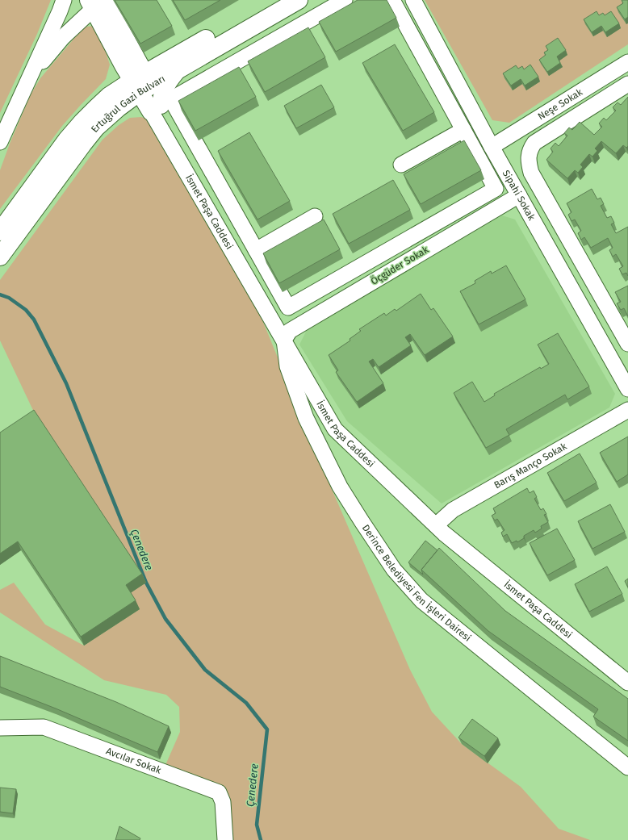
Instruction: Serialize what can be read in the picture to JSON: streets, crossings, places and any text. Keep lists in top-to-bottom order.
{
  "streets": {
    "main road": ["Ertuğrul Gazi Bulvarı"],
    "street": [
      "Neşe Sokak",
      "Sipahi Sokak",
      "İsmet Paşa Caddesi",
      "Öçgüder Sokak",
      "Barış Manço Sokak",
      "Derince Belediyesi Fen İşleri Dairesi",
      "Avcılar Sokak"
    ]
  },
  "crossings": [
    ["Neşe Sokak", "Sipahi Sokak"],
    ["Sipahi Sokak", "Öçgüder Sokak"],
    ["İsmet Paşa Caddesi", "Öçgüder Sokak"],
    ["İsmet Paşa Caddesi", "Barış Manço Sokak"],
    ["İsmet Paşa Caddesi", "Derince Belediyesi Fen İşleri Dairesi"],
    ["Öçgüder Sokak", "Derince Belediyesi Fen İşleri Dairesi"]
  ],
  "water": ["Çenedere"]
}
